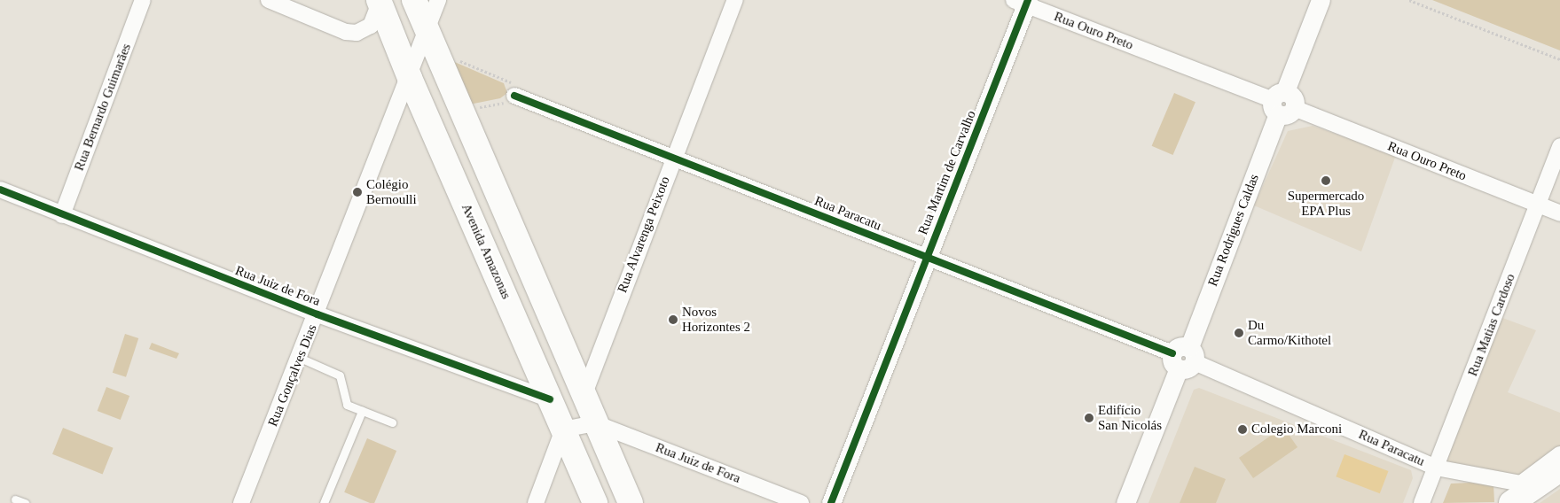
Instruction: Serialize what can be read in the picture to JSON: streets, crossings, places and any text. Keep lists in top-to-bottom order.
{
  "streets": {
    "main road": ["Avenida Amazonas"],
    "street": [
      "Rua Ouro Preto",
      "Rua Bernardo Guimarães",
      "Rua Martim de Carvalho",
      "Rua Paracatu",
      "Rua Rodrigues Caldas",
      "Rua Alvarenga Peixoto",
      "Rua Juiz de Fora",
      "Rua Matias Cardoso",
      "Rua Gonçalves Dias"
    ]
  },
  "crossings": [
    ["Rua Ouro Preto", "Rua Martim de Carvalho"],
    ["Rua Ouro Preto", "Rua Rodrigues Caldas"],
    ["Rua Ouro Preto", "Rua Matias Cardoso"],
    ["Rua Bernardo Guimarães", "Rua Juiz de Fora"],
    ["Rua Martim de Carvalho", "Rua Paracatu"],
    ["Rua Paracatu", "Rua Rodrigues Caldas"],
    ["Rua Paracatu", "Rua Alvarenga Peixoto"],
    ["Rua Paracatu", "Rua Matias Cardoso"],
    ["Avenida Amazonas", "Rua Juiz de Fora"],
    ["Avenida Amazonas", "Rua Gonçalves Dias"],
    ["Rua Juiz de Fora", "Rua Gonçalves Dias"]
  ],
  "places": [
    "Supermercado EPA Plus",
    "Colégio Bernoulli",
    "Novos Horizontes 2",
    "Du Carmo/Kithotel",
    "Edifício San Nicolás",
    "Colegio Marconi"
  ]
}
